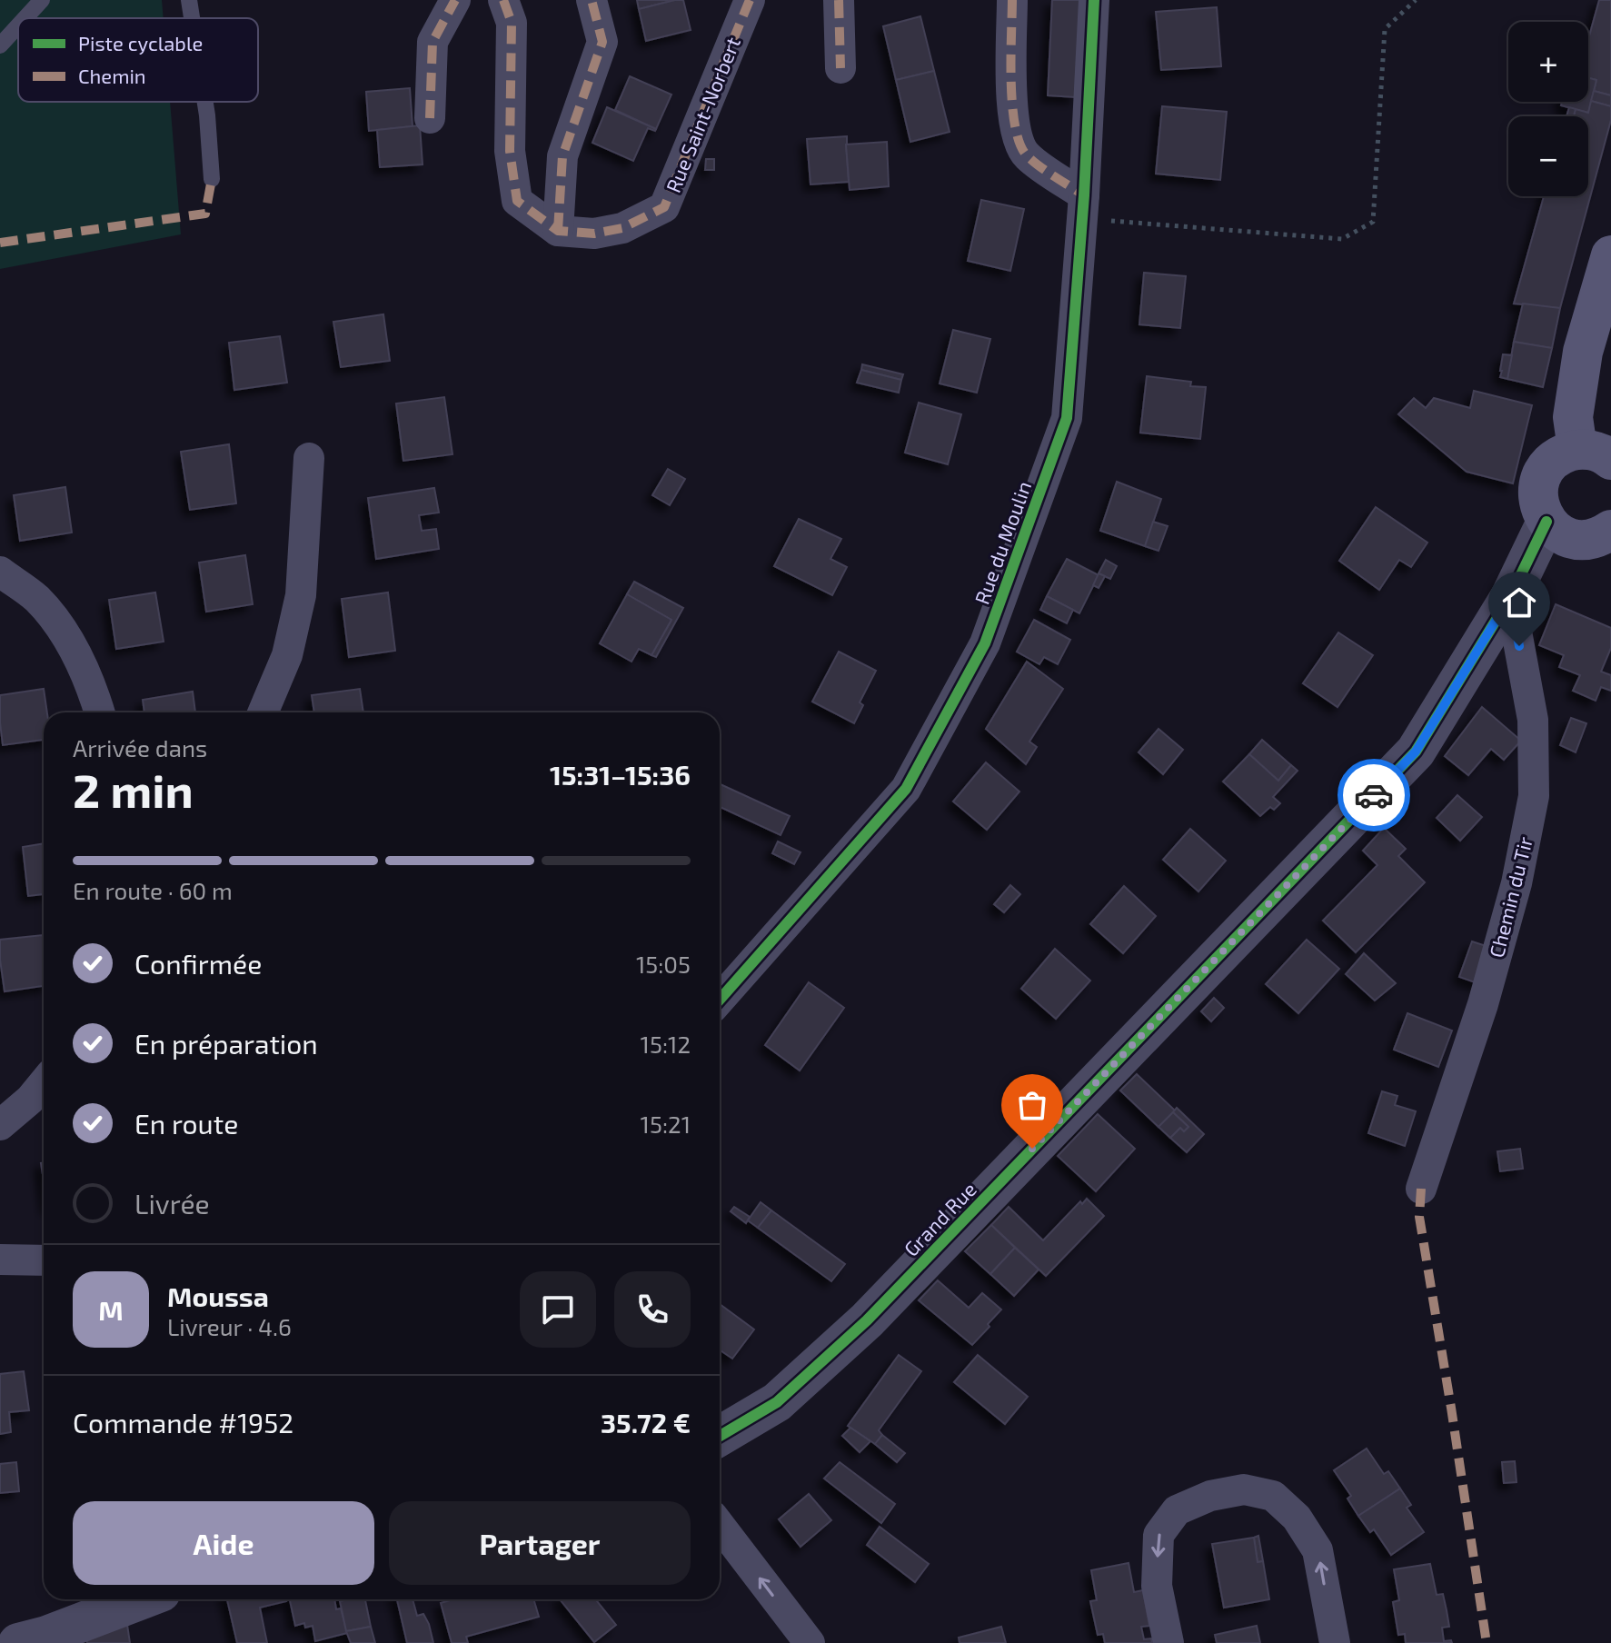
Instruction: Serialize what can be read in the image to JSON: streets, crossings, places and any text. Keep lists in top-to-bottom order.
{
  "streets": {
    "street": [
      "Rue Saint-Norbert",
      "Rue du Moulin",
      "Chemin du Tir",
      "Grand Rue"
    ]
  },
  "crossings": [
    ["Chemin du Tir", "Grand Rue"]
  ],
  "legend": ["Piste cyclable", "Chemin"],
  "page": {
    "map_buttons": ["+", "−"],
    "heading": ["2 min", "Arrivée dans", "15:31–15:36"],
    "panel": [
      "Moussa",
      "Livreur · 4.6",
      "Commande #1952",
      "35.72 €"
    ],
    "bar": "En route · 60 m",
    "list": [
      ["Confirmée", "15:05"],
      ["En préparation", "15:12"],
      ["En route", "15:21"],
      "Livrée"
    ],
    "round": "M",
    "buttons": ["Aide", "Partager"]
  }
}
